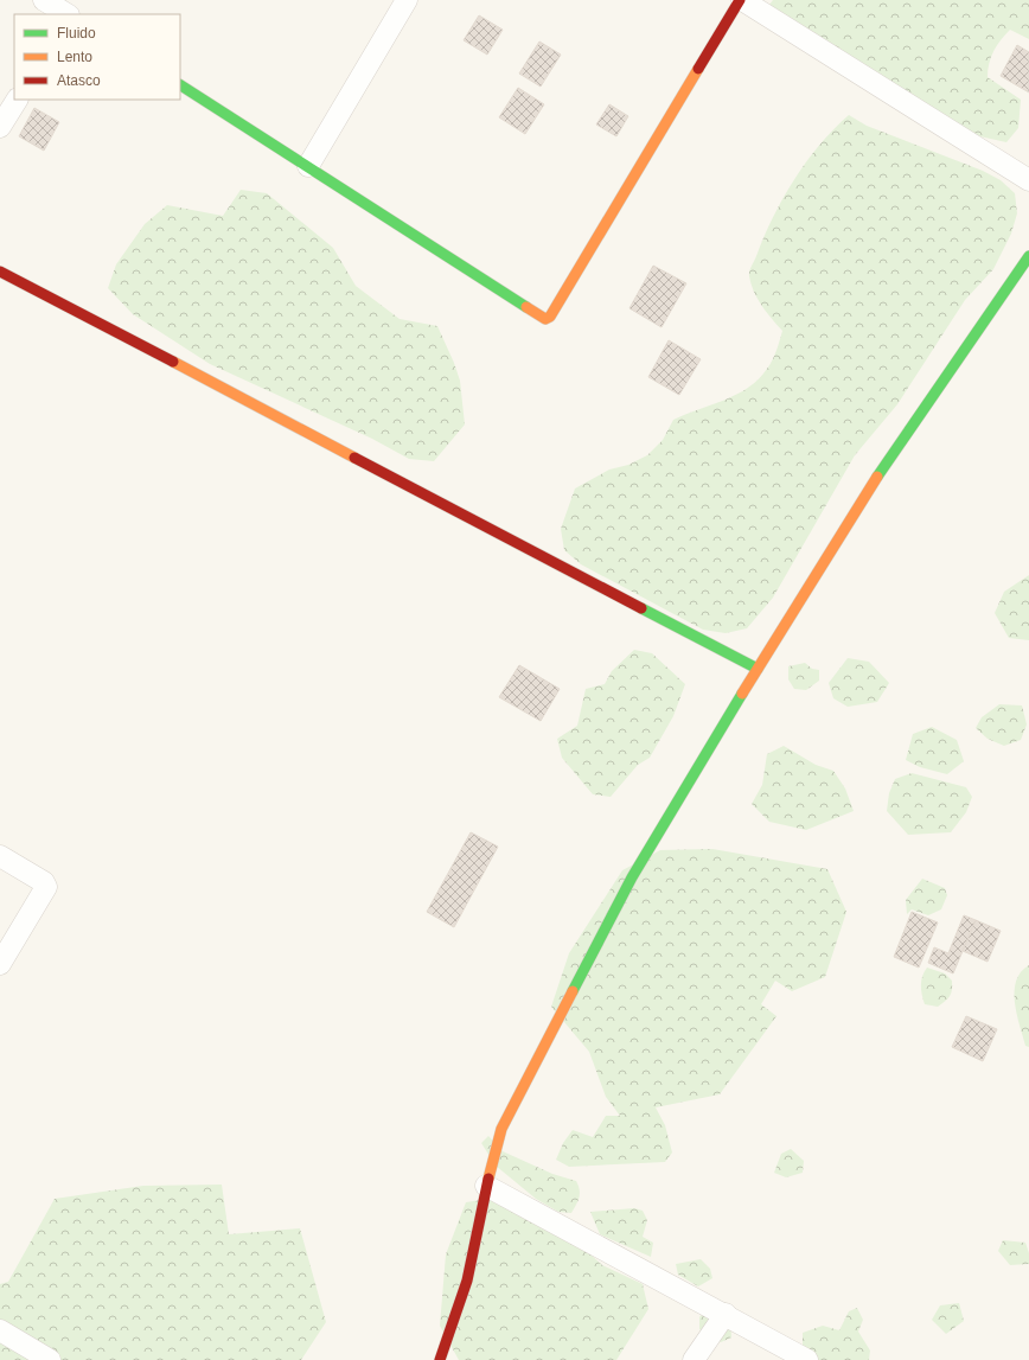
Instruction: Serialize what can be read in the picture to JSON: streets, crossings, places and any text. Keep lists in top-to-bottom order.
{
  "legend": ["Fluido", "Lento", "Atasco"]
}
